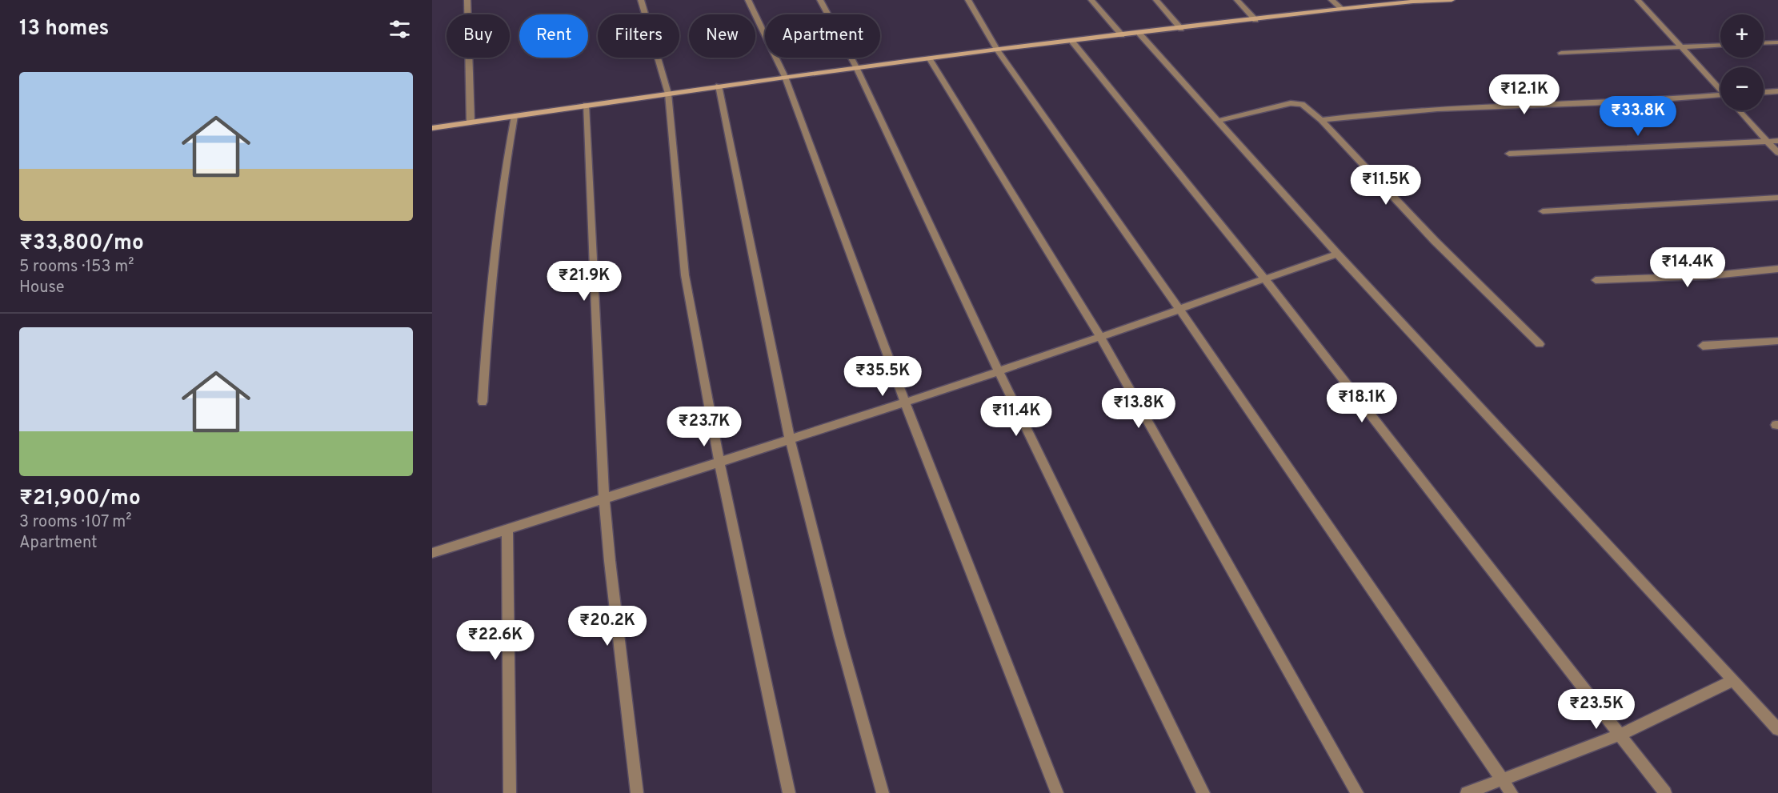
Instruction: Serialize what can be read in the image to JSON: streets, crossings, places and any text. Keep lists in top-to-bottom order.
{
  "page": {
    "heading": "13 homes",
    "map_buttons": ["+", "−"],
    "chip": [
      "Buy",
      "Rent",
      "Filters",
      "New",
      "Apartment"
    ],
    "list": [
      {
        "name": "₹33,800/mo",
        "note": "5 rooms · 153 m² · House"
      },
      {
        "name": "₹21,900/mo",
        "note": "3 rooms · 107 m² · Apartment"
      }
    ],
    "price": [
      "₹12.1K",
      "₹33.8K",
      "₹11.5K",
      "₹14.4K",
      "₹21.9K",
      "₹35.5K",
      "₹18.1K",
      "₹13.8K",
      "₹11.4K",
      "₹23.7K",
      "₹20.2K",
      "₹22.6K",
      "₹23.5K"
    ]
  }
}
